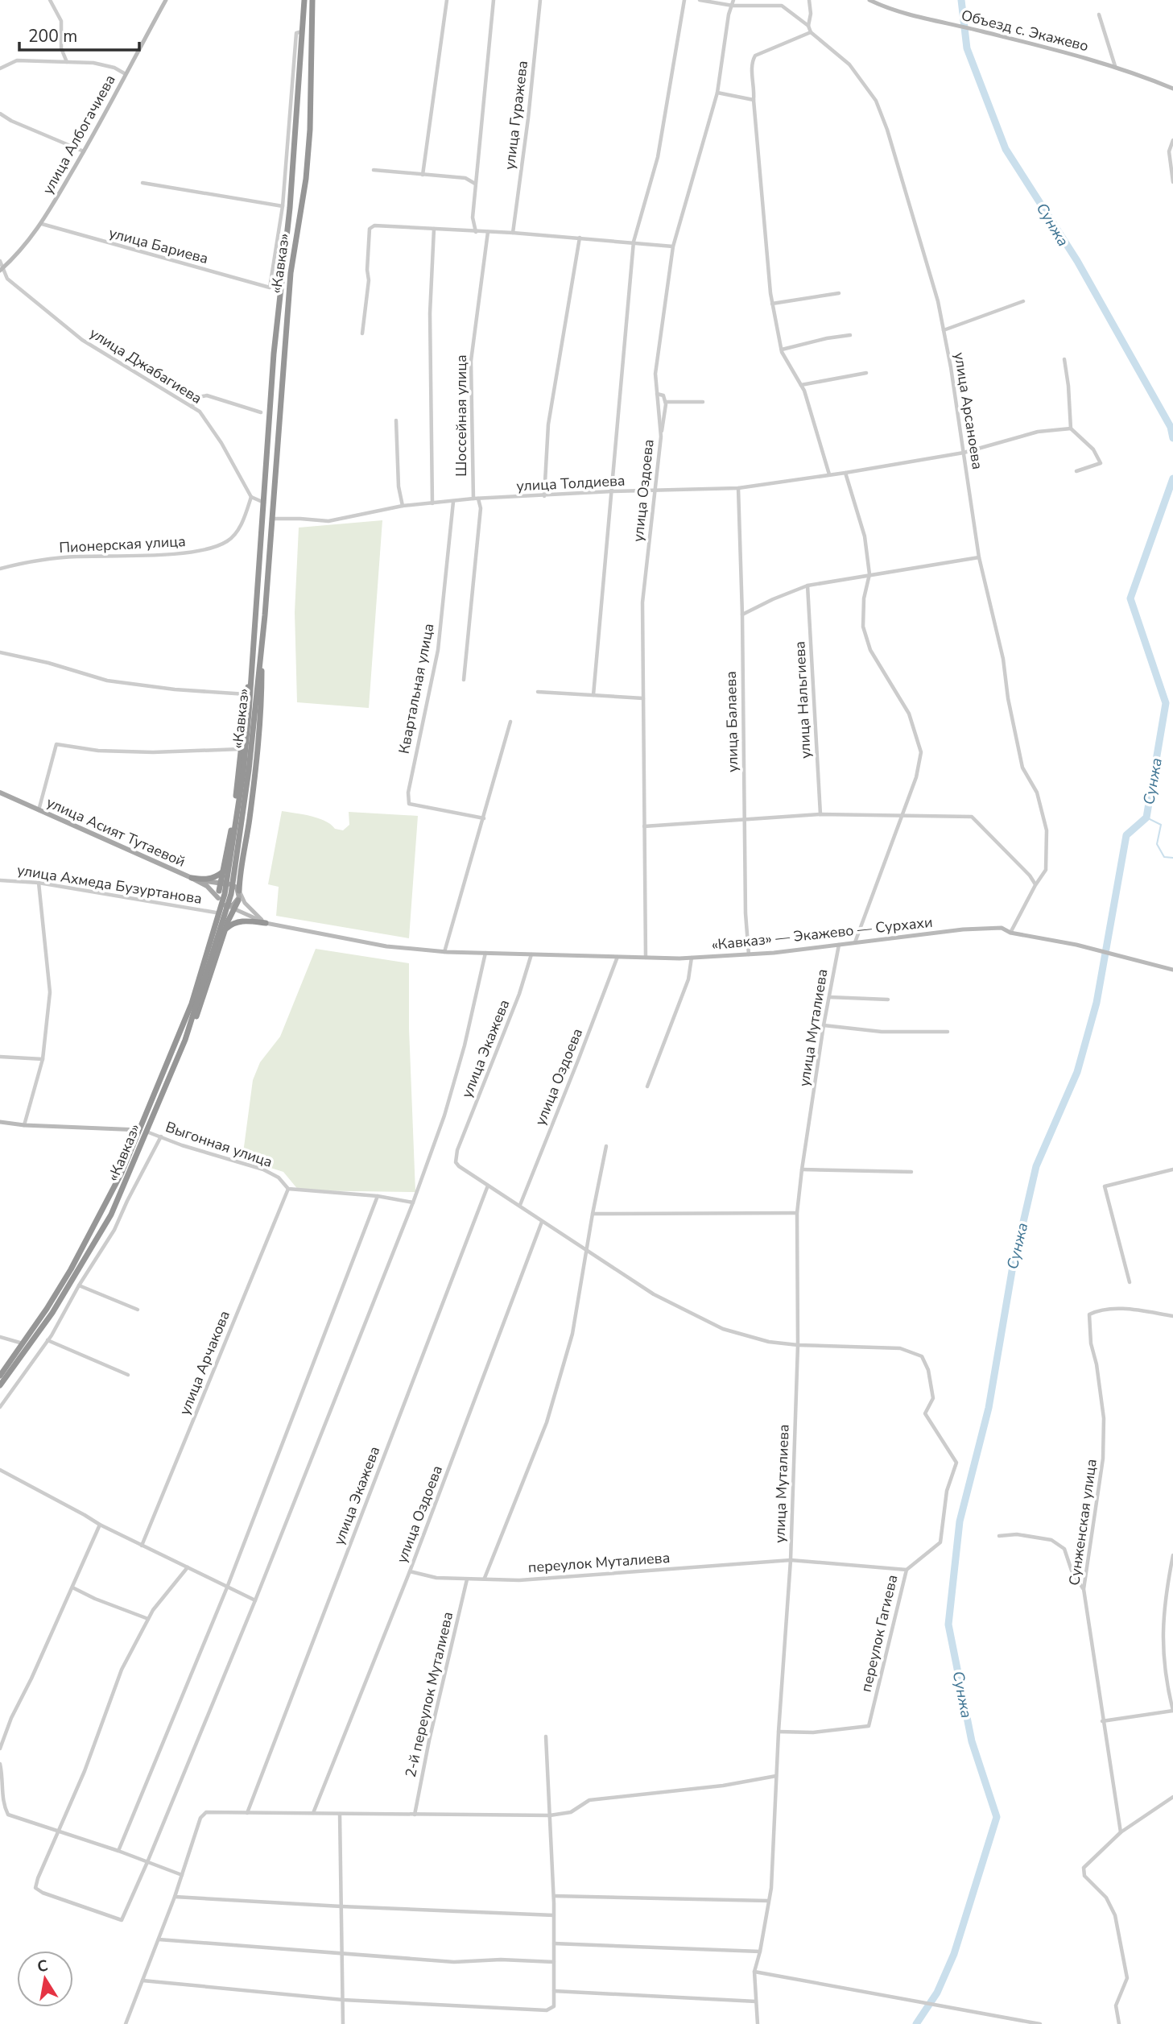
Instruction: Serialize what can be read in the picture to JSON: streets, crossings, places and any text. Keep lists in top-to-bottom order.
{
  "streets": {
    "highway": ["«Кавказ»"],
    "main road": [
      "Объезд с. Экажево",
      "улица Албогачиева",
      "улица Асият Тутаевой",
      "«Кавказ» — Экажево — Сурхахи"
    ],
    "street": [
      "улица Гуражева",
      "улица Бариева",
      "улица Джабагиева",
      "улица Арсаноева",
      "Шоссейная улица",
      "улица Толдиева",
      "улица Оздоева",
      "Пионерская улица",
      "Квартальная улица",
      "улица Нальгиева",
      "улица Балаева",
      "улица Ахмеда Бузуртанова",
      "улица Муталиева",
      "улица Экажева",
      "Выгонная улица",
      "улица Арчакова",
      "Сунженская улица",
      "переулок Муталиева",
      "переулок Гагиева",
      "2-й переулок Муталиева"
    ]
  },
  "crossings": [
    ["улица Албогачиева", "улица Бариева"],
    ["улица Албогачиева", "улица Джабагиева"],
    ["«Кавказ»", "улица Толдиева"],
    ["«Кавказ»", "улица Асият Тутаевой"],
    ["«Кавказ»", "улица Ахмеда Бузуртанова"],
    ["«Кавказ»", "«Кавказ» — Экажево — Сурхахи"],
    ["«Кавказ»", "Выгонная улица"],
    ["улица Джабагиева", "Пионерская улица"],
    ["улица Арсаноева", "улица Толдиева"],
    ["улица Арсаноева", "улица Оздоева"],
    ["улица Арсаноева", "«Кавказ» — Экажево — Сурхахи"],
    ["Шоссейная улица", "улица Толдиева"],
    ["улица Толдиева", "улица Оздоева"],
    ["улица Толдиева", "Квартальная улица"],
    ["улица Толдиева", "улица Балаева"],
    ["улица Оздоева", "«Кавказ» — Экажево — Сурхахи"],
    ["улица Оздоева", "переулок Муталиева"],
    ["улица Балаева", "«Кавказ» — Экажево — Сурхахи"],
    ["улица Асият Тутаевой", "«Кавказ» — Экажево — Сурхахи"],
    ["«Кавказ» — Экажево — Сурхахи", "улица Муталиева"],
    ["«Кавказ» — Экажево — Сурхахи", "улица Экажева"],
    ["улица Муталиева", "переулок Муталиева"],
    ["улица Муталиева", "переулок Гагиева"],
    ["Выгонная улица", "улица Арчакова"],
    ["переулок Муталиева", "переулок Гагиева"],
    ["переулок Муталиева", "2-й переулок Муталиева"]
  ],
  "water": ["Сунжа"],
  "scale_bar": "200 m",
  "north": "top"
}
